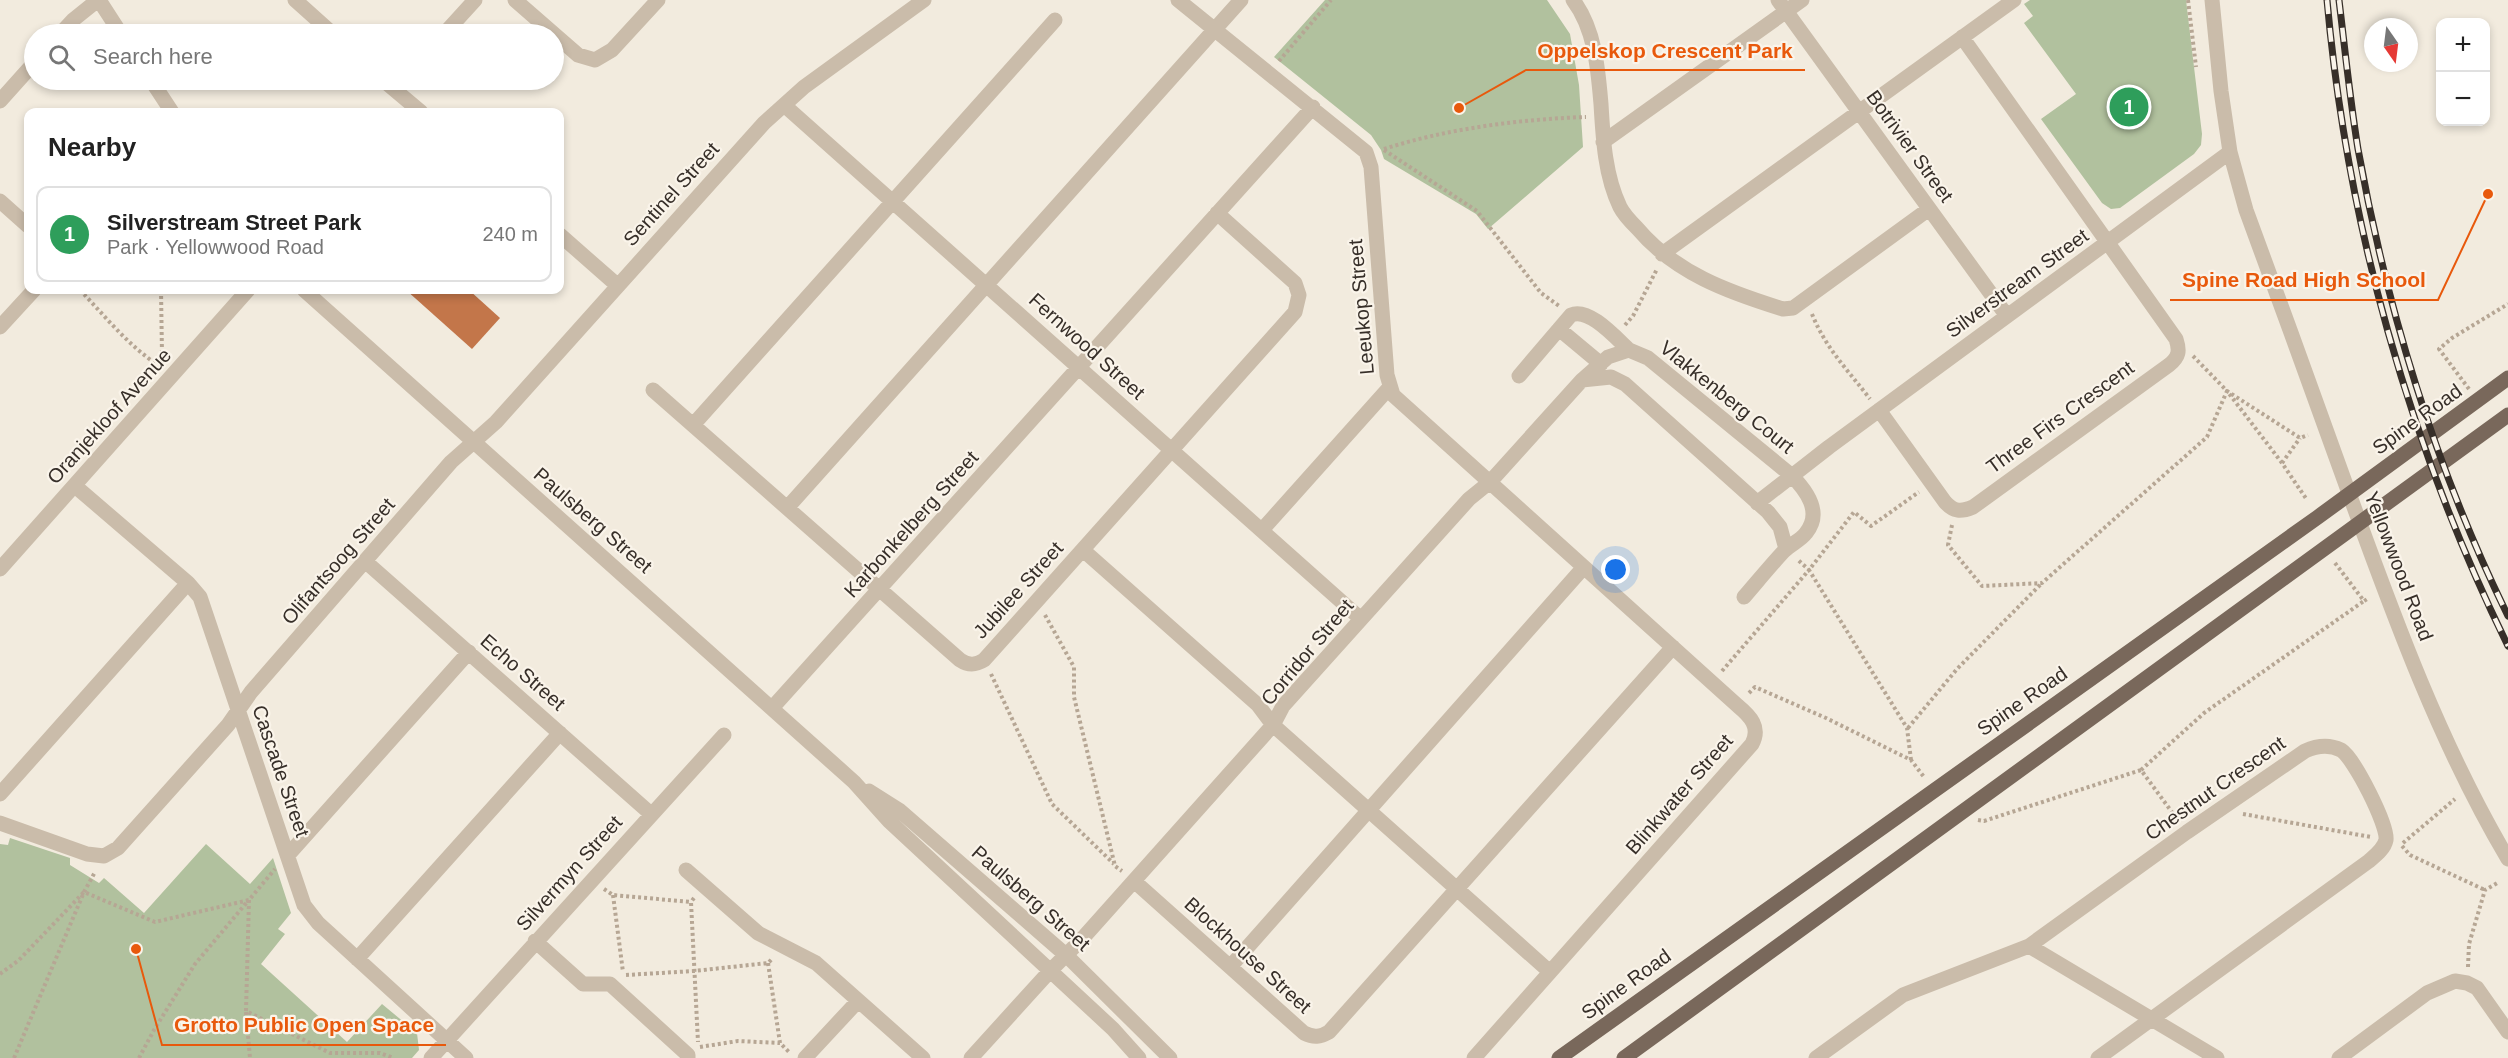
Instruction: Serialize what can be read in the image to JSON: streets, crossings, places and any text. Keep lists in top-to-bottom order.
{
  "streets": {
    "main road": ["Spine Road"],
    "street": [
      "Botrivier Street",
      "Sentinel Street",
      "Silverstream Street",
      "Leeukop Street",
      "Fernwood Street",
      "Vlakkenberg Court",
      "Oranjekloof Avenue",
      "Three Firs Crescent",
      "Paulsberg Street",
      "Karbonkelberg Street",
      "Olifantsoog Street",
      "Yellowwood Road",
      "Jubilee Street",
      "Corridor Street",
      "Echo Street",
      "Cascade Street",
      "Chestnut Crescent",
      "Blinkwater Street",
      "Silvermyn Street",
      "Blockhouse Street"
    ]
  },
  "crossings": [
    ["Botrivier Street", "Silverstream Street"],
    ["Sentinel Street", "Fernwood Street"],
    ["Sentinel Street", "Paulsberg Street"],
    ["Sentinel Street", "Olifantsoog Street"],
    ["Silverstream Street", "Vlakkenberg Court"],
    ["Silverstream Street", "Yellowwood Road"],
    ["Leeukop Street", "Karbonkelberg Street"],
    ["Leeukop Street", "Corridor Street"],
    ["Leeukop Street", "Blinkwater Street"],
    ["Fernwood Street", "Karbonkelberg Street"],
    ["Fernwood Street", "Jubilee Street"],
    ["Fernwood Street", "Corridor Street"],
    ["Vlakkenberg Court", "Corridor Street"],
    ["Oranjekloof Avenue", "Cascade Street"],
    ["Paulsberg Street", "Karbonkelberg Street"],
    ["Paulsberg Street", "Olifantsoog Street"],
    ["Paulsberg Street", "Corridor Street"],
    ["Karbonkelberg Street", "Jubilee Street"],
    ["Olifantsoog Street", "Echo Street"],
    ["Olifantsoog Street", "Cascade Street"],
    ["Corridor Street", "Blockhouse Street"],
    ["Echo Street", "Silvermyn Street"],
    ["Cascade Street", "Silvermyn Street"]
  ],
  "places": ["Oppelskop Crescent Park", "Spine Road High School", "Grotto Public Open Space"],
  "north": "bottom",
  "page": {
    "map_buttons": ["+", "−"],
    "search": "Search here",
    "pins": "1",
    "heading": "Nearby",
    "list": [
      {
        "mark": "1",
        "name": "Silverstream Street Park",
        "note": "Park · Yellowwood Road",
        "value": "240 m"
      }
    ]
  }
}
